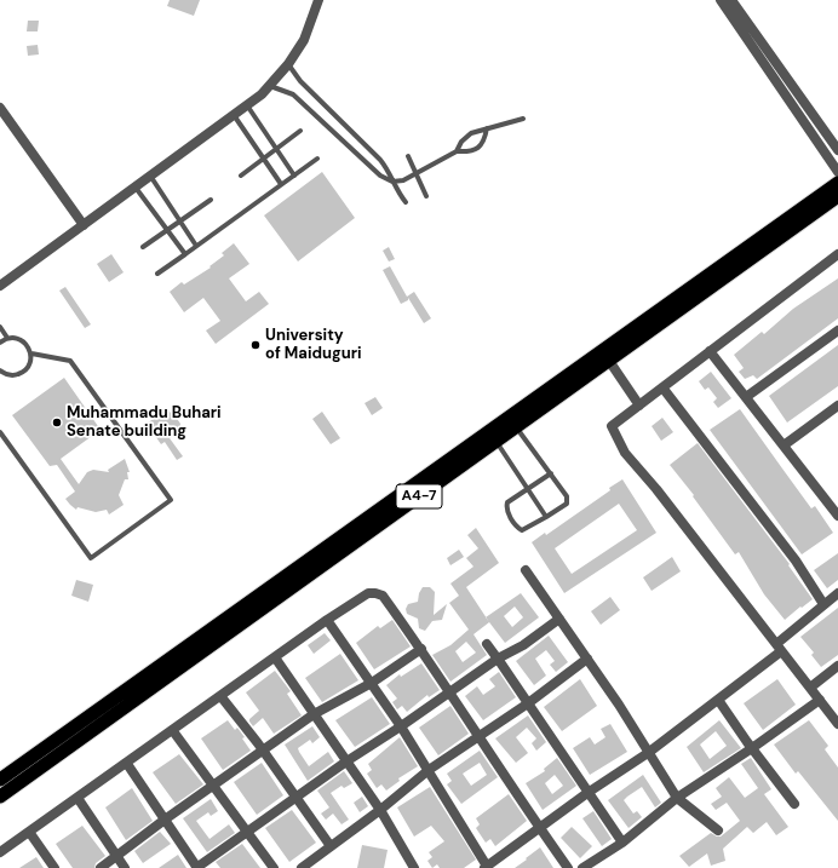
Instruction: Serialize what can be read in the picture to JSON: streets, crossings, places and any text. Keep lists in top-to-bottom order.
{
  "streets": {
    "highway": ["A4-7"]
  },
  "places": ["University of Maiduguri", "Muhammadu Buhari Senate building"]
}
